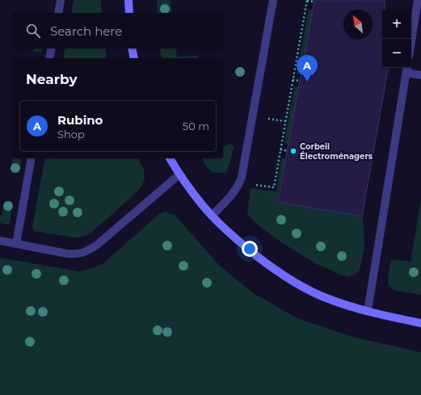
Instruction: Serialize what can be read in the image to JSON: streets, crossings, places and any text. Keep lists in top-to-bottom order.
{
  "places": ["Corbeil Électroménagers"],
  "north": "top left",
  "page": {
    "map_buttons": ["+", "−"],
    "search": "Search here",
    "pins": "A",
    "heading": "Nearby",
    "list": [
      {
        "mark": "A",
        "name": "Rubino",
        "note": "Shop",
        "value": "50 m"
      }
    ]
  }
}
